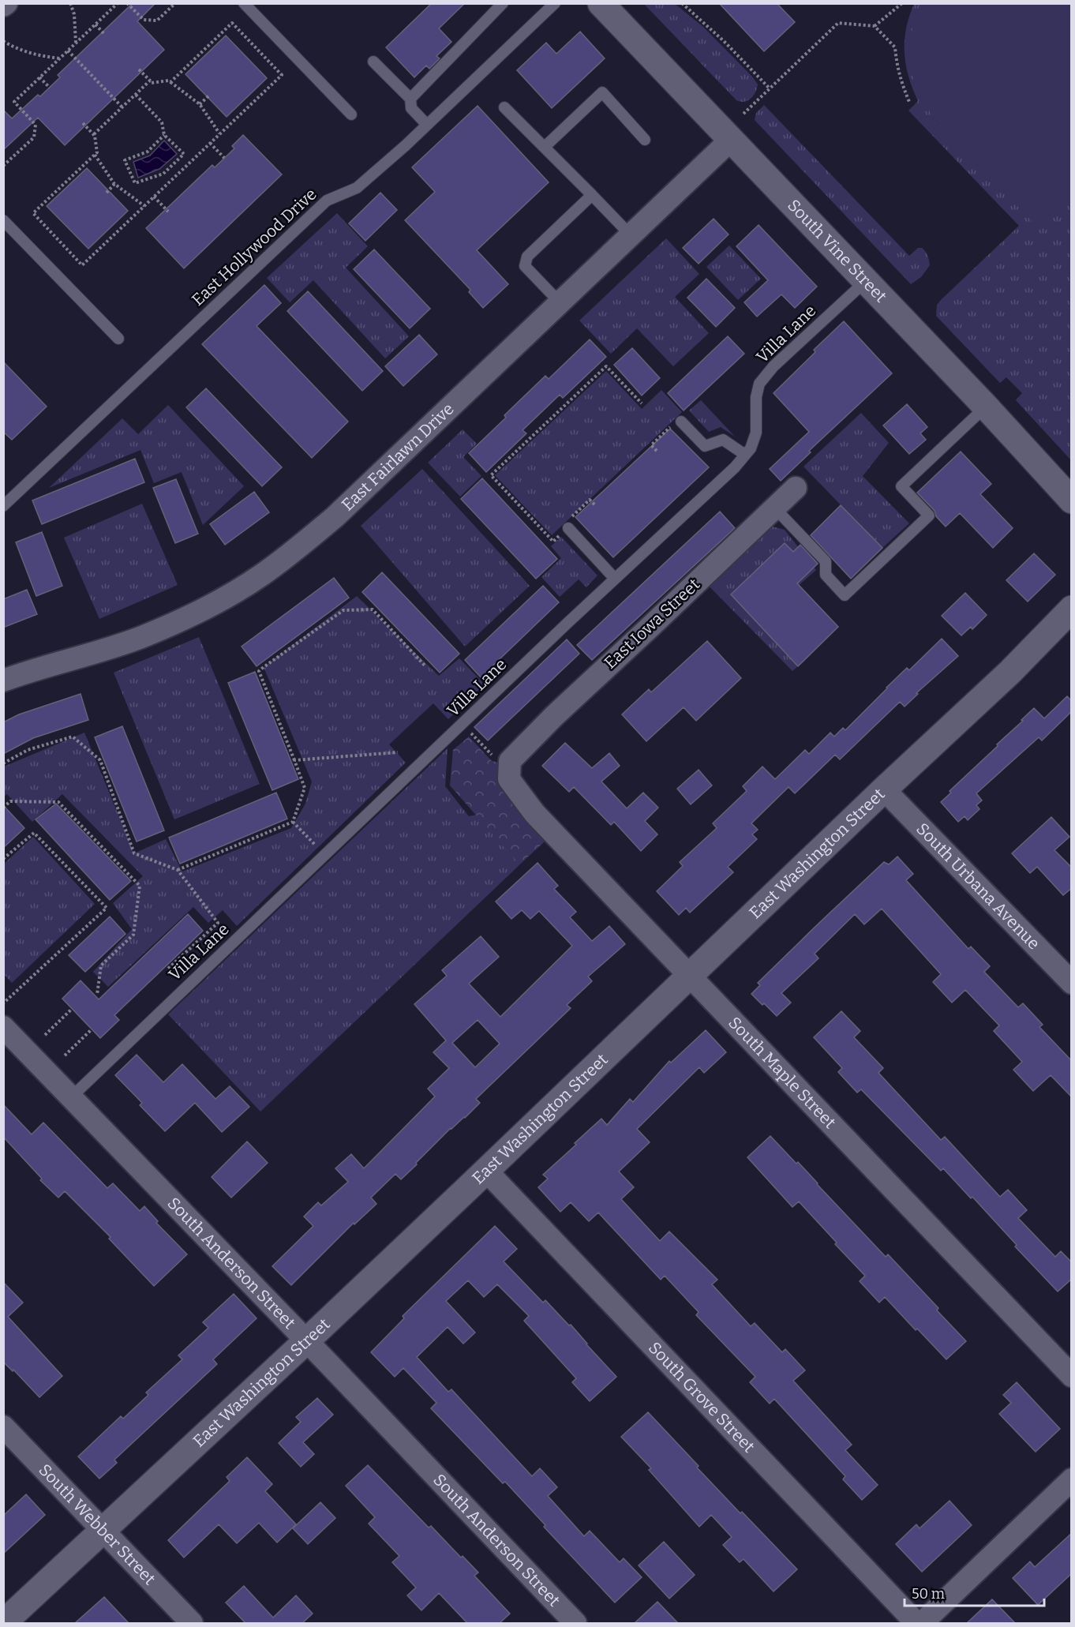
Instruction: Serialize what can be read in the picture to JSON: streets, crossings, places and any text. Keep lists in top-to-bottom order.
{
  "streets": {
    "main road": ["South Vine Street", "East Washington Street"],
    "street": [
      "East Fairlawn Drive",
      "East Iowa Street",
      "South Urbana Avenue",
      "South Maple Street",
      "South Anderson Street",
      "South Grove Street",
      "South Webber Street"
    ],
    "lane": ["East Hollywood Drive", "Villa Lane"]
  },
  "crossings": [
    ["South Vine Street", "Villa Lane"],
    ["South Vine Street", "East Fairlawn Drive"],
    ["Villa Lane", "South Anderson Street"],
    ["East Iowa Street", "South Maple Street"],
    ["East Washington Street", "South Urbana Avenue"],
    ["East Washington Street", "South Maple Street"],
    ["East Washington Street", "South Anderson Street"],
    ["East Washington Street", "South Grove Street"],
    ["East Washington Street", "South Webber Street"]
  ],
  "scale_bar": "50 m"
}
